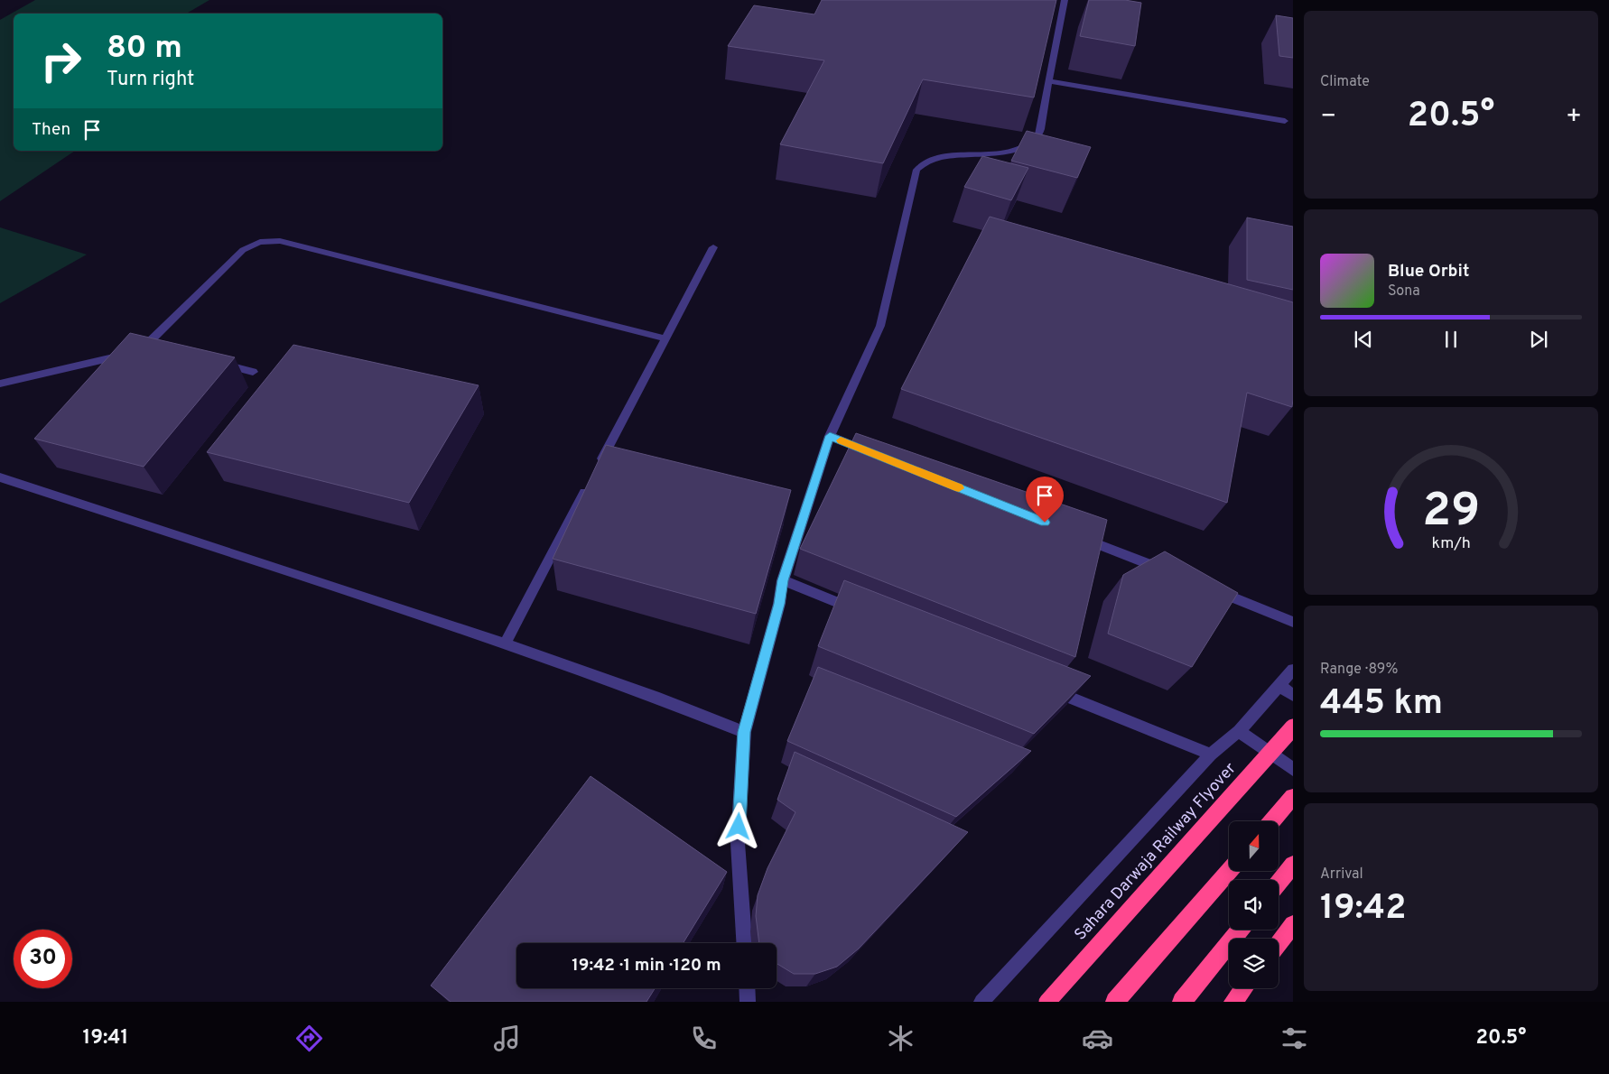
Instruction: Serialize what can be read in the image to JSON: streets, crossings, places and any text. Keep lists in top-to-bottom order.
{
  "streets": {
    "highway": ["Sahara Darwaja Railway Flyover"]
  },
  "north": "top",
  "page": {
    "tile": [
      "Climate",
      ["Range · 89%", "445 km"],
      ["Arrival", "19:42"]
    ],
    "turn": ["80 m", "Turn right"],
    "heat": ["−", "20.5°", "+"],
    "then": "Then",
    "song": ["Blue Orbit", "Sona"],
    "limit": "30",
    "trip": "19:42 · 1 min · 120 m",
    "tabs": ["19:41", "20.5°"],
    "gauge": ["29", "km/h"]
  }
}
